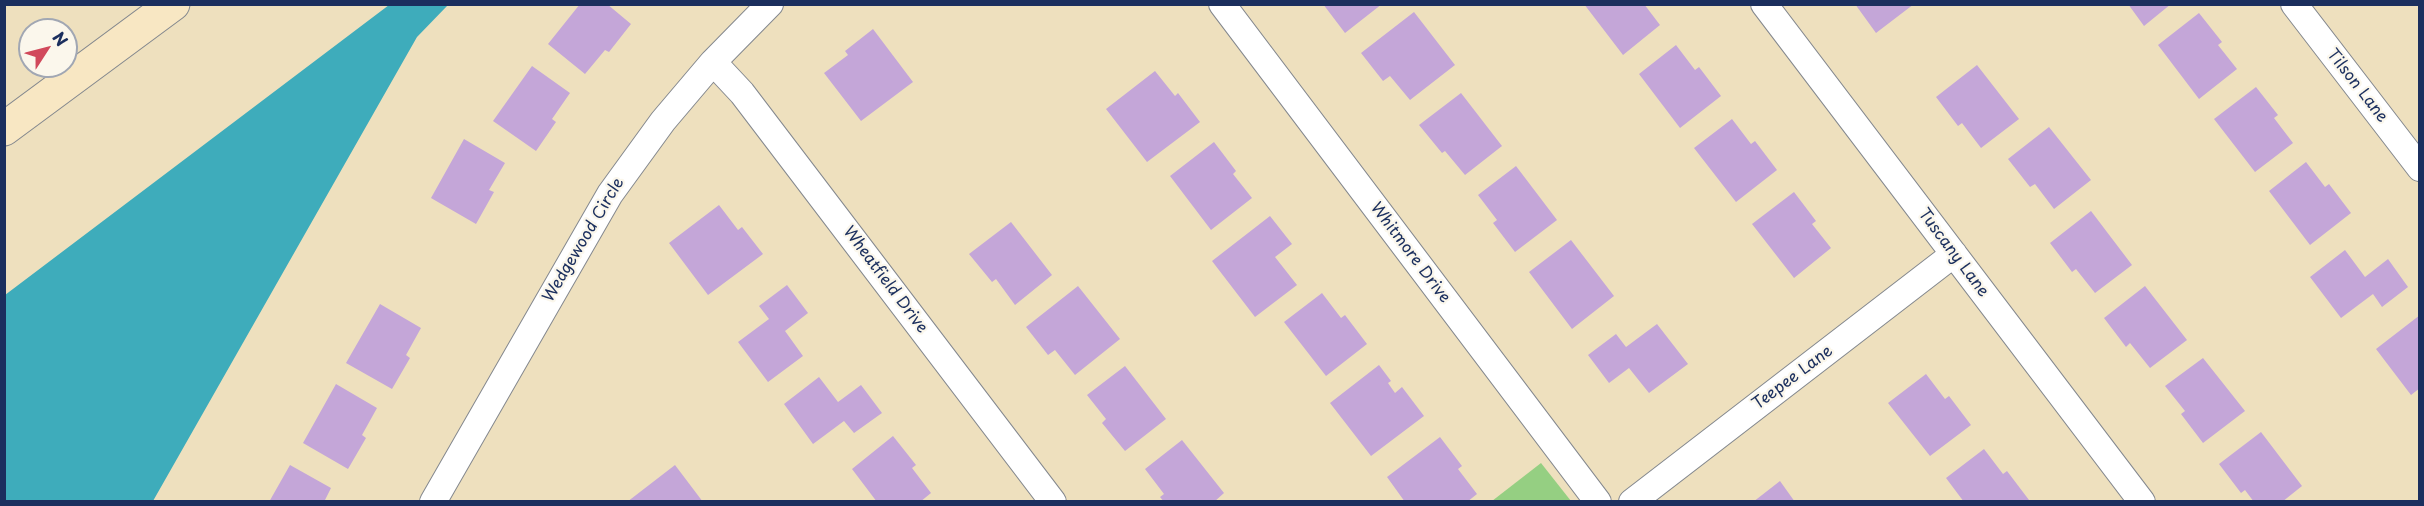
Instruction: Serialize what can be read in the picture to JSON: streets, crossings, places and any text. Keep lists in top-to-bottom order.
{
  "streets": {
    "street": [
      "Tilson Lane",
      "Wedgewood Circle",
      "Whitmore Drive",
      "Tuscany Lane",
      "Wheatfield Drive",
      "Teepee Lane"
    ]
  },
  "crossings": [
    ["Wedgewood Circle", "Wheatfield Drive"],
    ["Tuscany Lane", "Teepee Lane"]
  ],
  "north": "top right"
}
